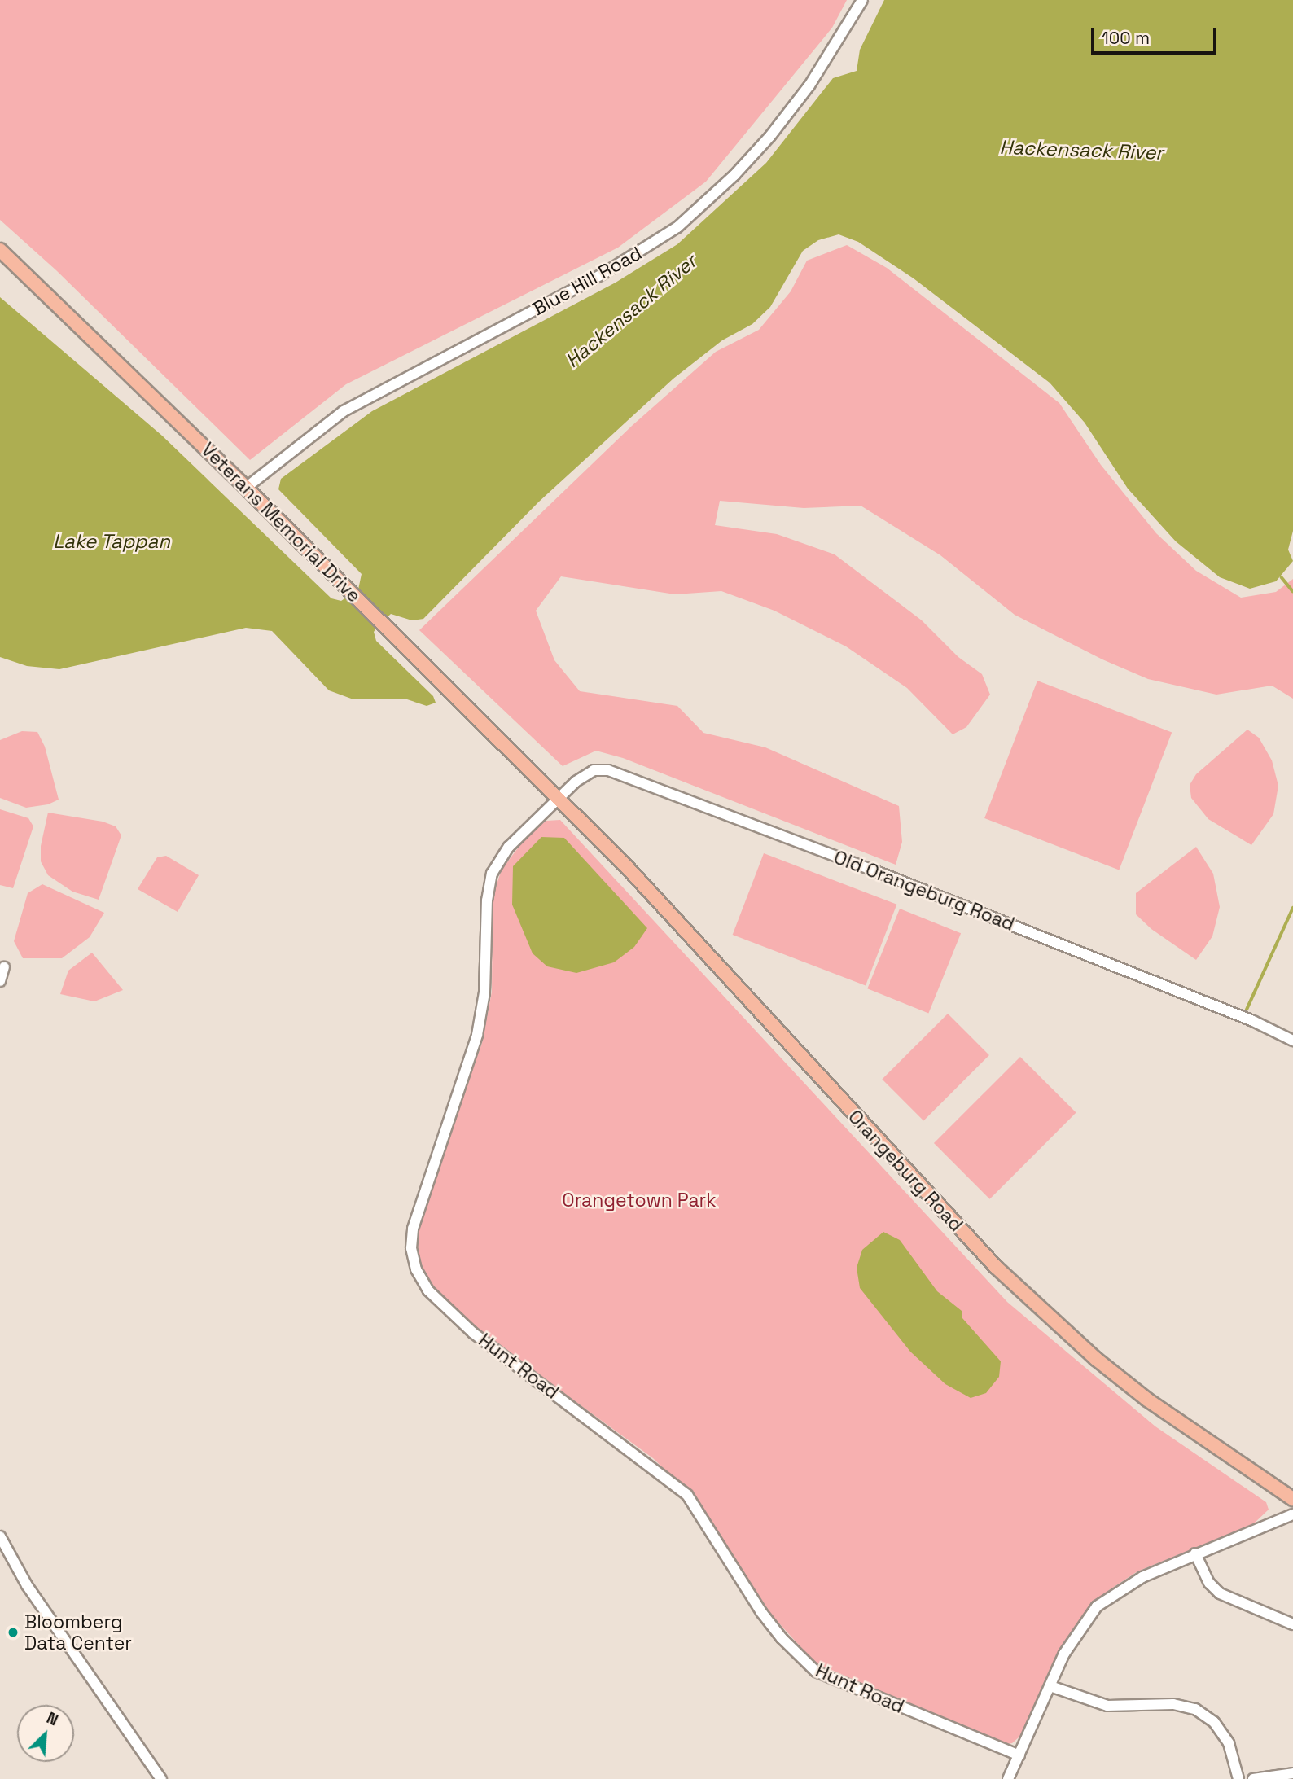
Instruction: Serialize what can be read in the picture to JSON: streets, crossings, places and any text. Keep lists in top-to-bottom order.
{
  "streets": {
    "main road": ["Veterans Memorial Drive", "Orangeburg Road"],
    "street": ["Blue Hill Road", "Old Orangeburg Road", "Hunt Road"]
  },
  "crossings": [
    ["Blue Hill Road", "Veterans Memorial Drive"],
    ["Veterans Memorial Drive", "Old Orangeburg Road"],
    ["Veterans Memorial Drive", "Orangeburg Road"],
    ["Veterans Memorial Drive", "Hunt Road"],
    ["Old Orangeburg Road", "Orangeburg Road"],
    ["Old Orangeburg Road", "Hunt Road"],
    ["Orangeburg Road", "Hunt Road"]
  ],
  "water": ["Hackensack River", "Lake Tappan"],
  "parks": ["Orangetown Park"],
  "places": ["Bloomberg Data Center"],
  "scale_bar": "100 m",
  "north": "top right"
}
